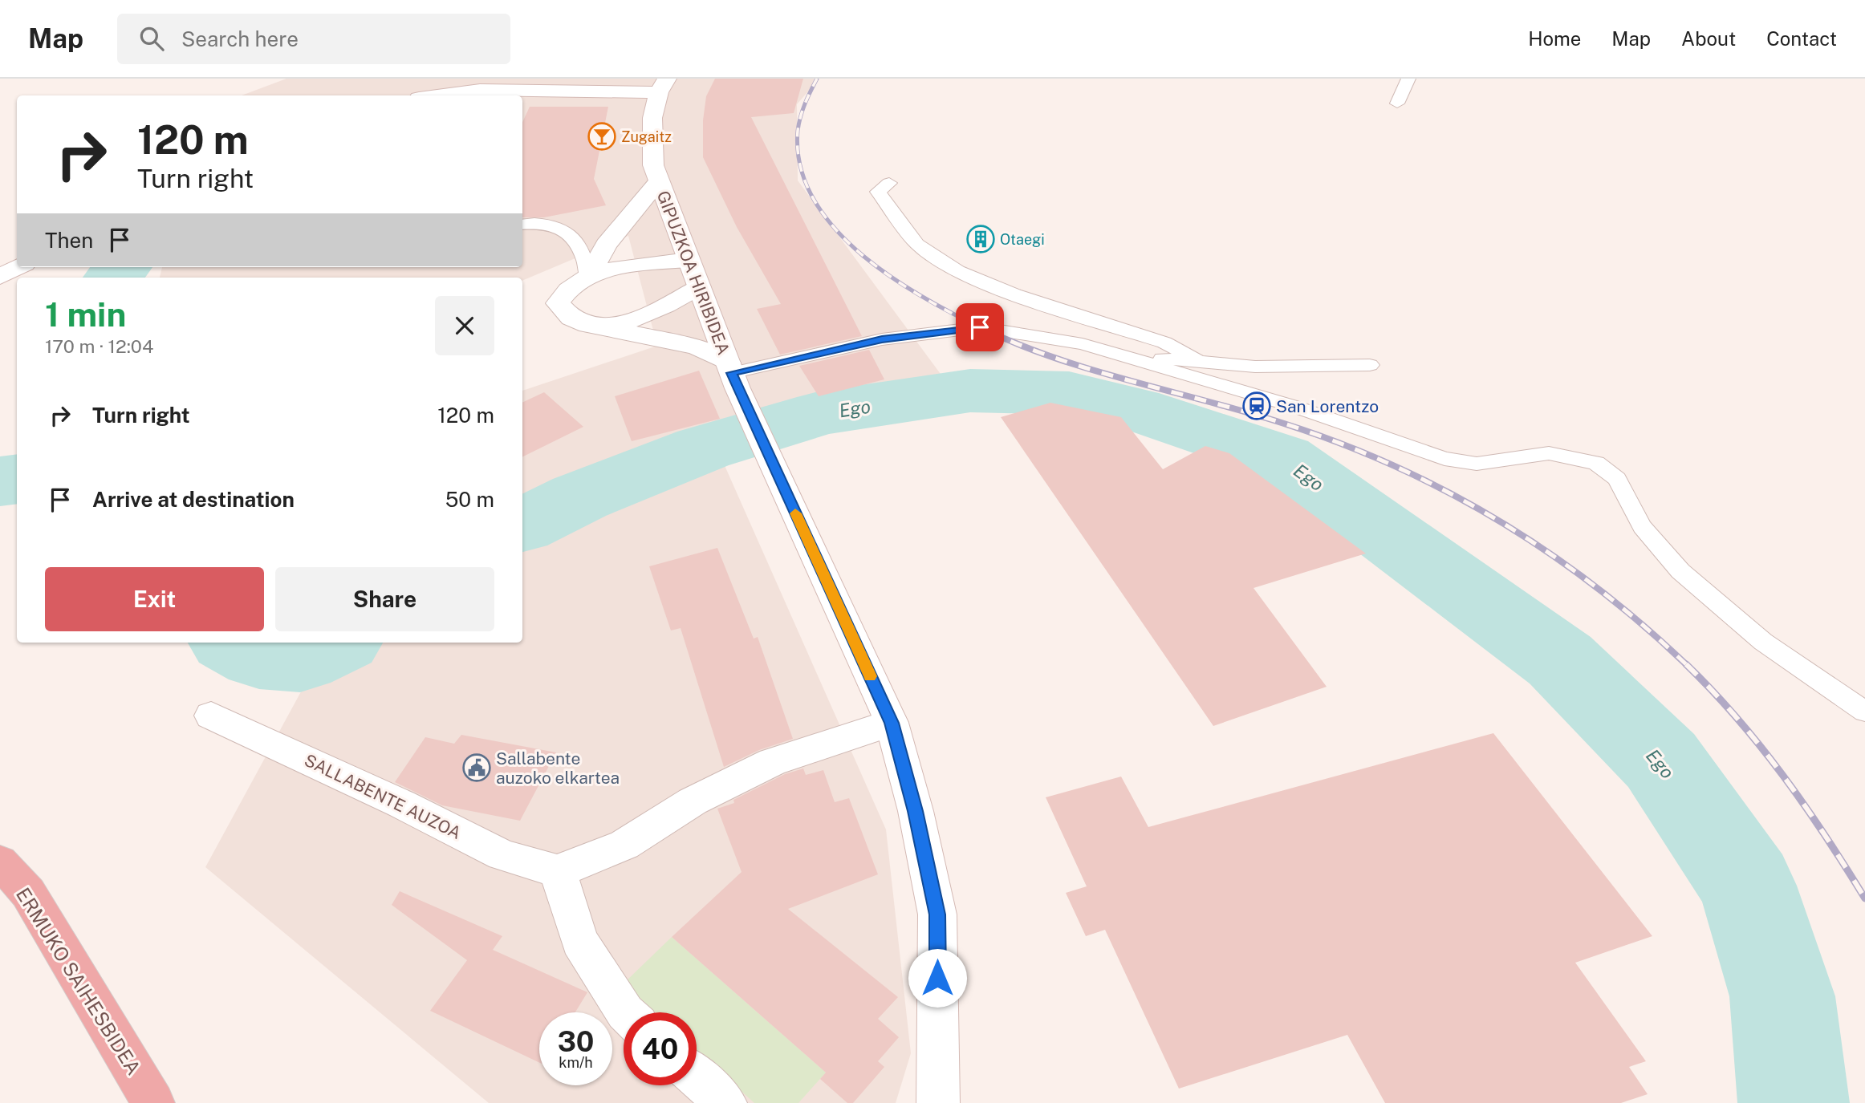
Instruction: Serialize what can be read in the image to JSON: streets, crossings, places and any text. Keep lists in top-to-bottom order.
{
  "streets": {
    "highway": ["ERMUKO SAIHESBIDEA"],
    "street": ["GIPUZKOA HIRIBIDEA", "SALLABENTE AUZOA"]
  },
  "water": ["Ego"],
  "places": {
    "bar": ["Zugaitz"],
    "building": ["Otaegi"],
    "station": ["San Lorentzo"],
    "public building": ["Sallabente auzoko elkartea"]
  },
  "page": {
    "header": "Map",
    "search": "Search here",
    "nav": [
      "Home",
      "Map",
      "About",
      "Contact"
    ],
    "turn": ["120 m", "Turn right"],
    "then": "Then",
    "heading": ["1 min", "170 m · 12:04"],
    "list": [
      {
        "name": "Turn right",
        "value": "120 m"
      },
      {
        "name": "Arrive at destination",
        "value": "50 m"
      }
    ],
    "buttons": ["Exit", "Share"],
    "speed": "30 km/h",
    "limit": "40"
  }
}
